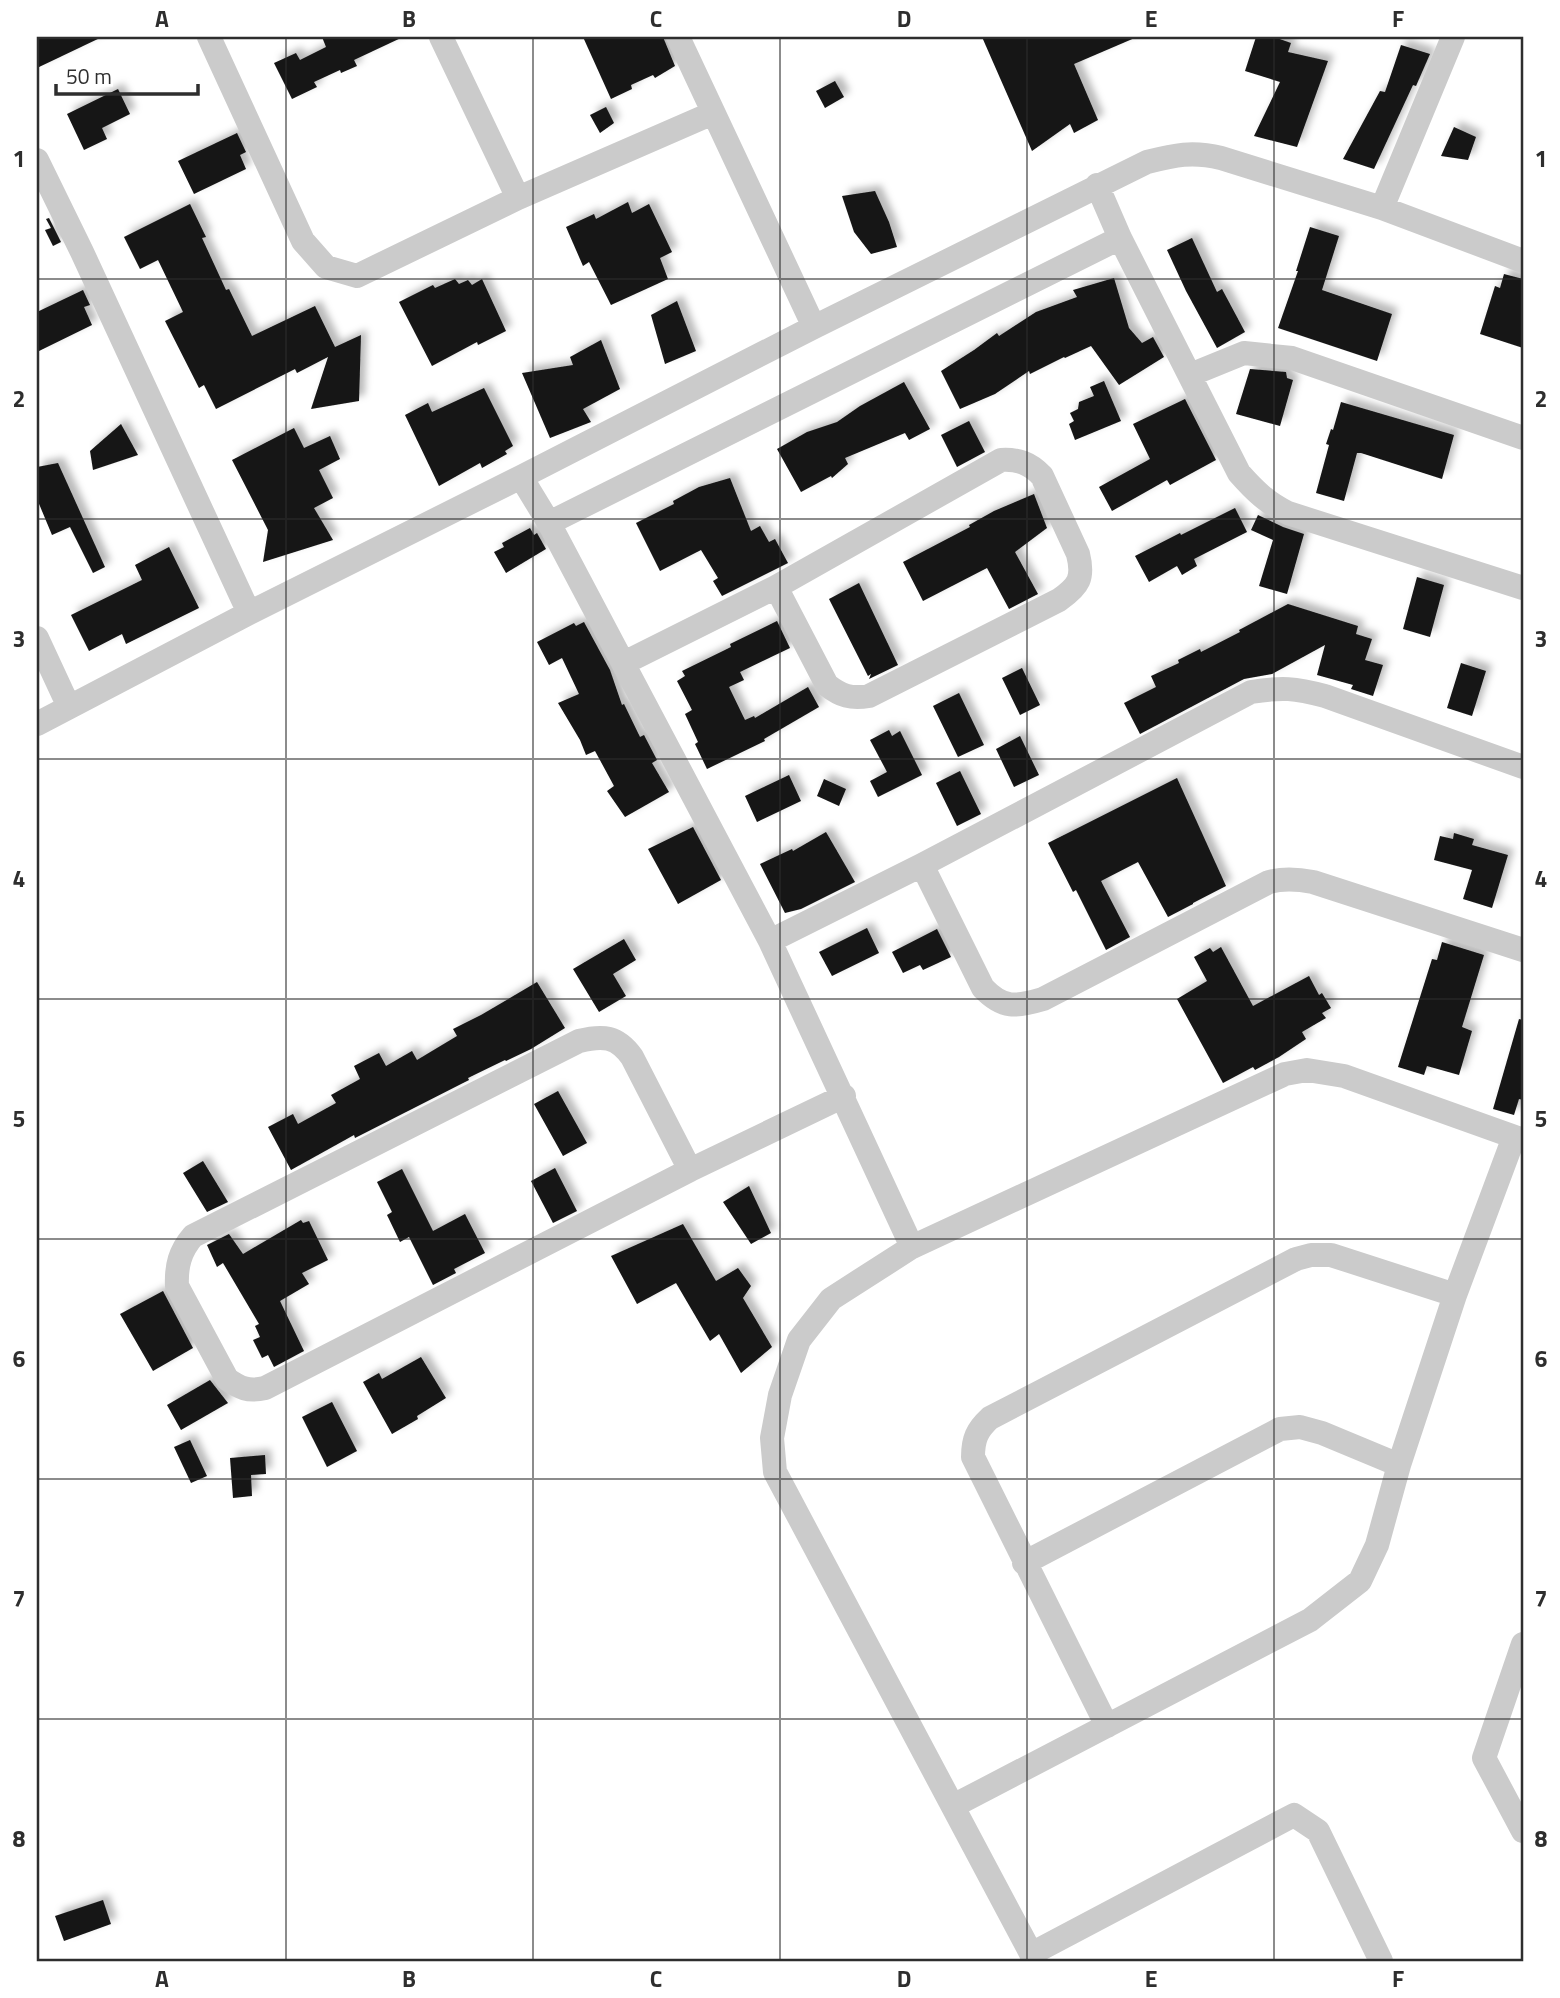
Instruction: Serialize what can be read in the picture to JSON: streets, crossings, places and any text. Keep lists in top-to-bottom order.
{
  "scale_bar": "50 m",
  "grid": {
    "columns": [
      "A",
      "B",
      "C",
      "D",
      "E",
      "F"
    ],
    "rows": [
      "1",
      "2",
      "3",
      "4",
      "5",
      "6",
      "7",
      "8"
    ]
  }
}
